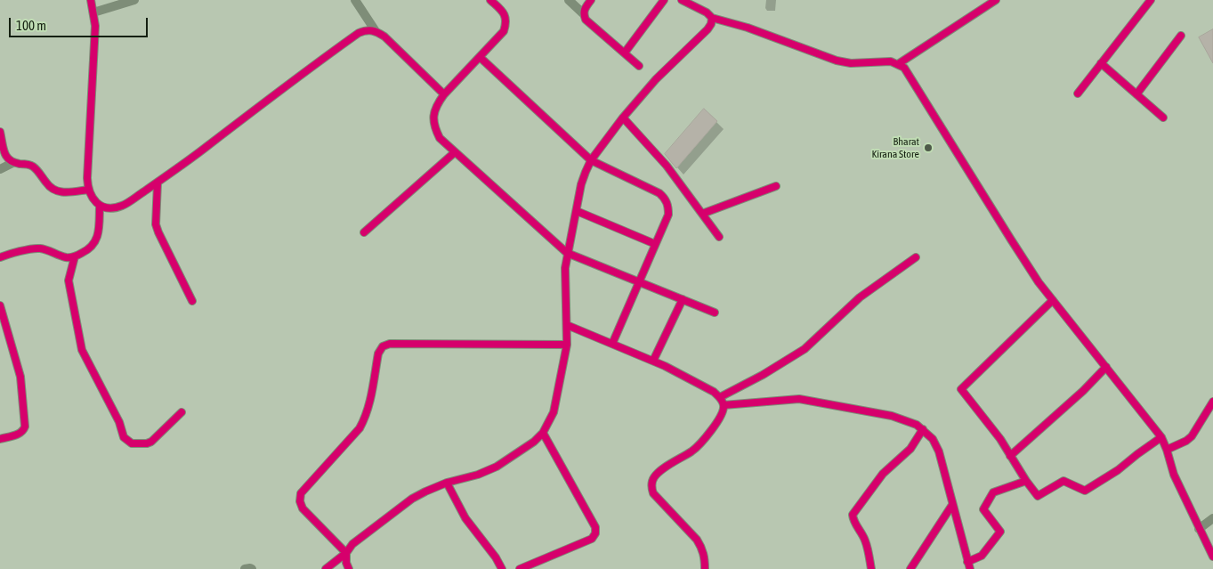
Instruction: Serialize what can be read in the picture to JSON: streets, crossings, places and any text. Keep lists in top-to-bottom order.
{
  "places": ["Bharat Kirana Store"],
  "scale_bar": "100 m"
}
